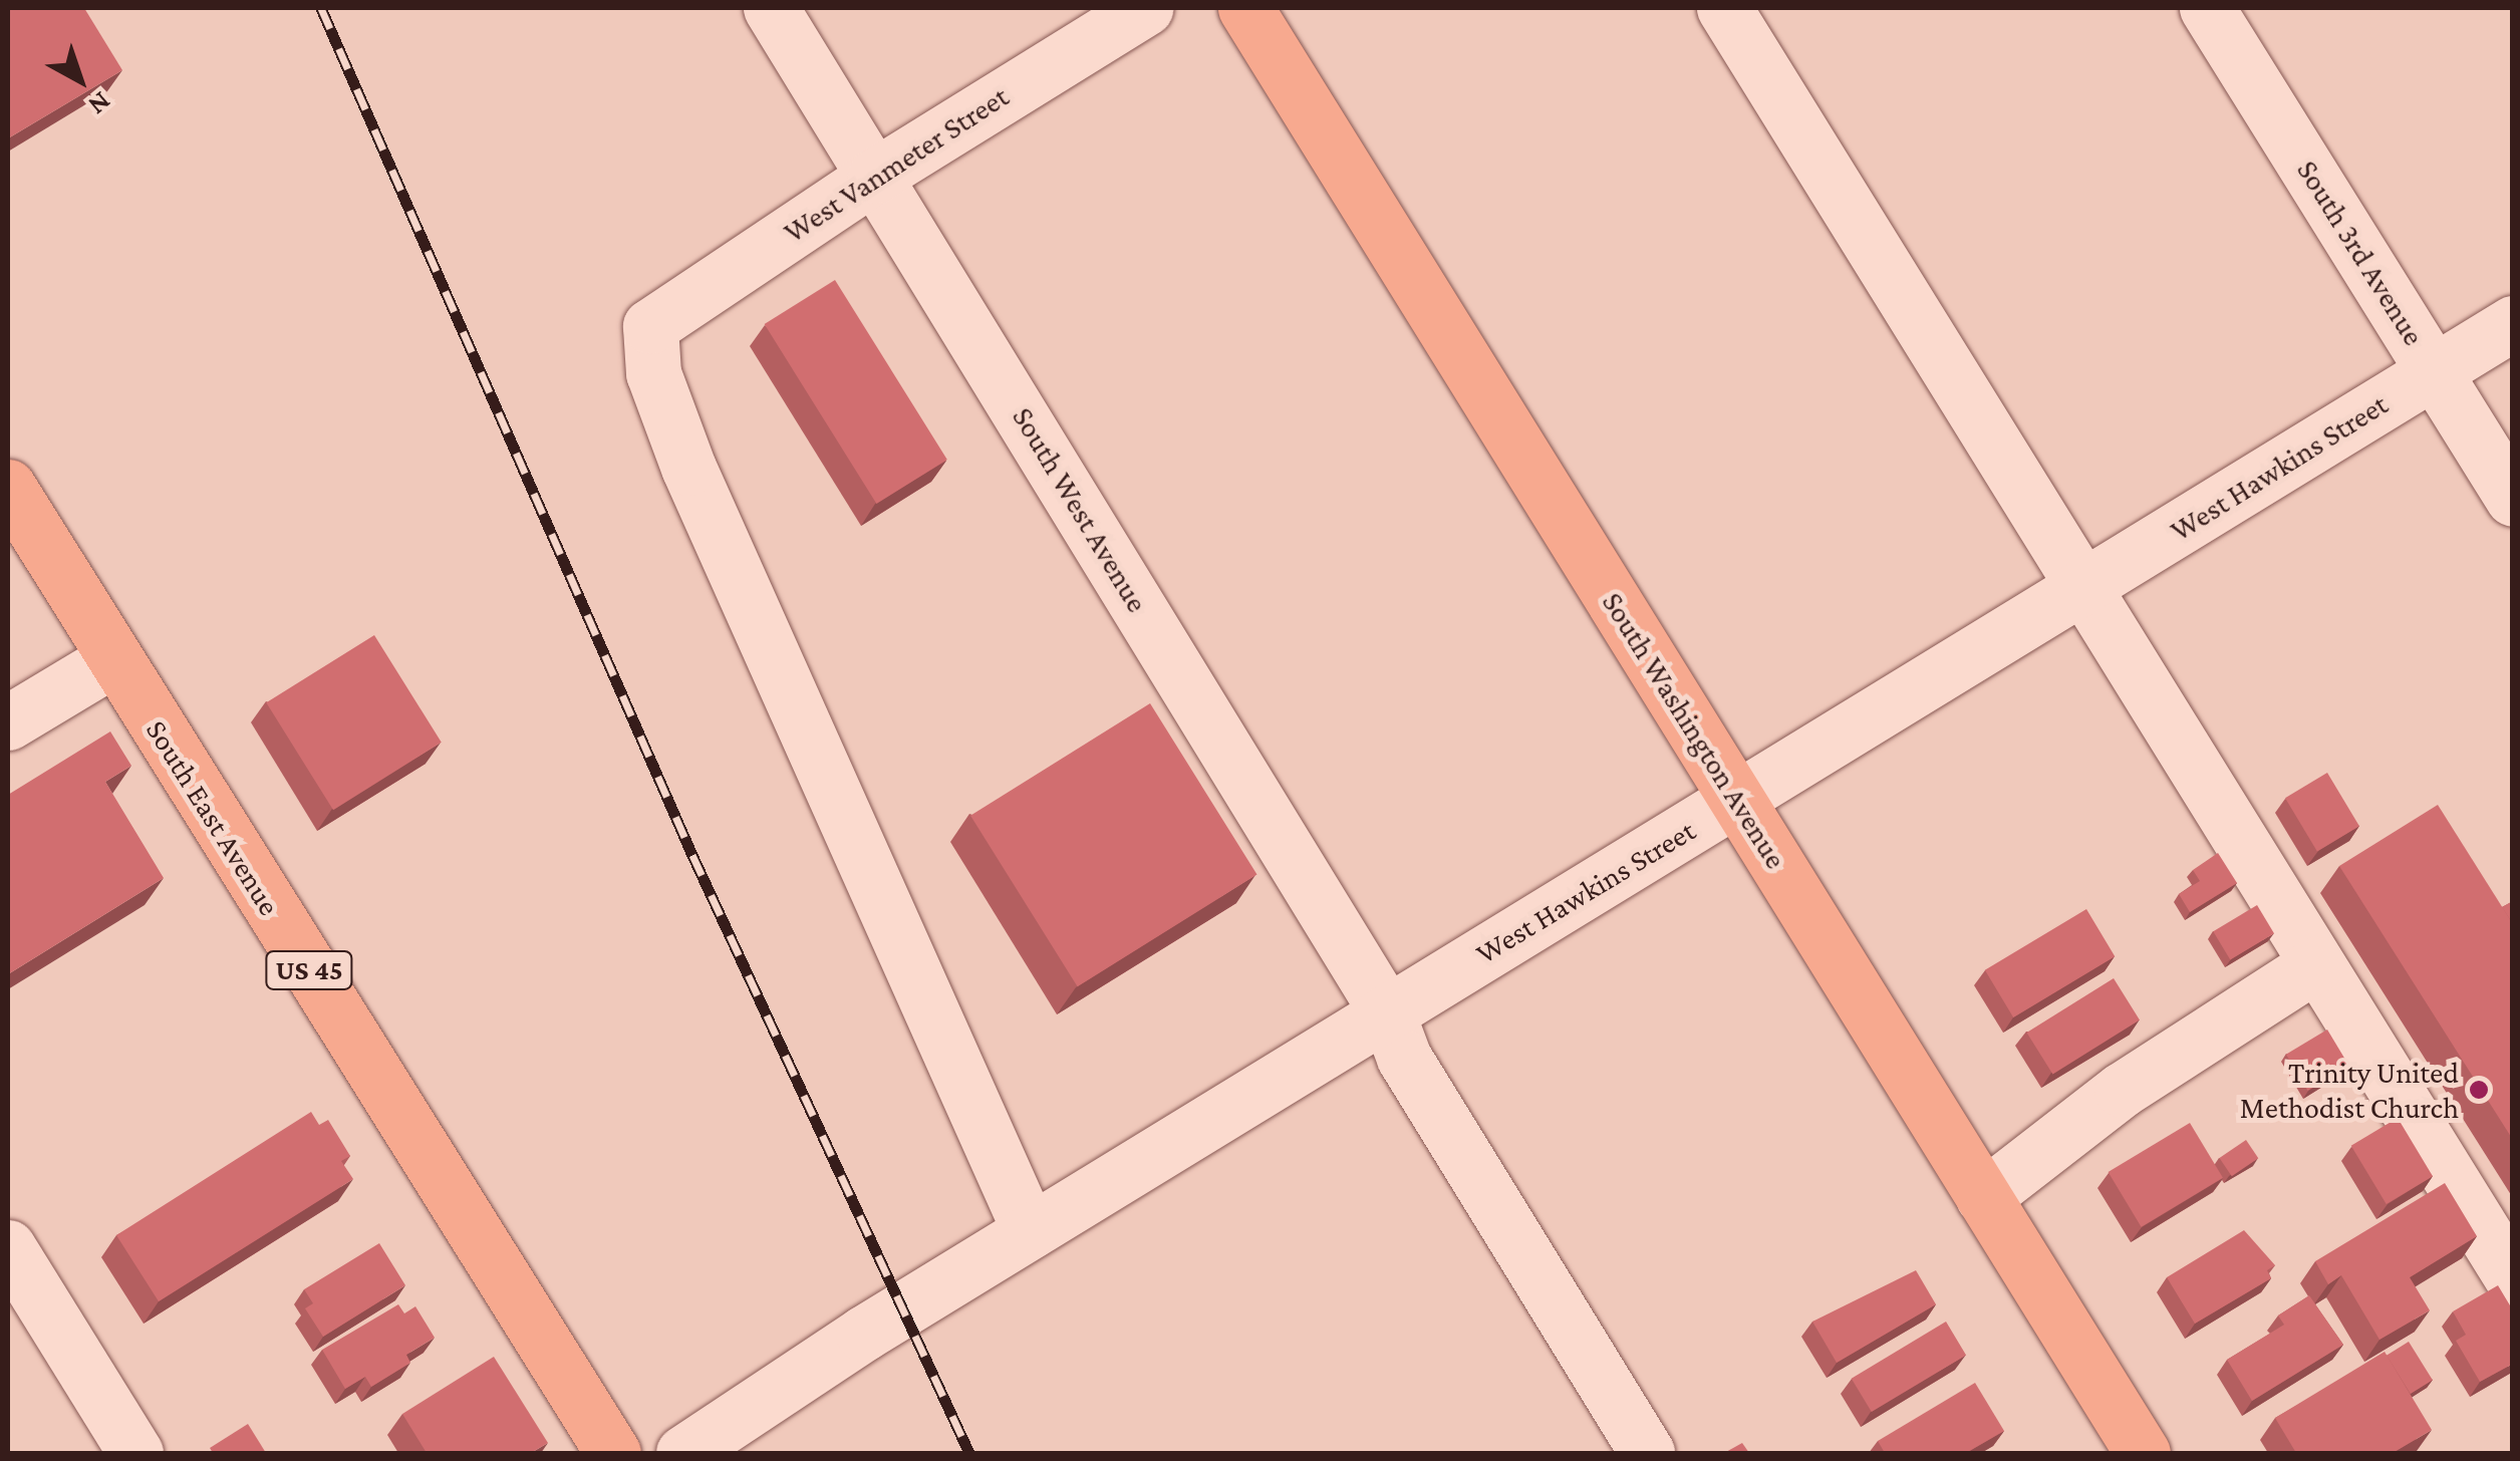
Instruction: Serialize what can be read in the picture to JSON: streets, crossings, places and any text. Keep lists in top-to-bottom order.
{
  "streets": {
    "main road": ["South Washington Avenue", "South East Avenue", "US 45"],
    "street": [
      "West Vanmeter Street",
      "South 3rd Avenue",
      "West Hawkins Street",
      "South West Avenue"
    ]
  },
  "crossings": [
    ["West Vanmeter Street", "West Hawkins Street"],
    ["West Vanmeter Street", "South West Avenue"],
    ["South 3rd Avenue", "West Hawkins Street"],
    ["West Hawkins Street", "South West Avenue"],
    ["West Hawkins Street", "South Washington Avenue"]
  ],
  "places": ["Trinity United Methodist Church"],
  "north": "bottom right"
}
